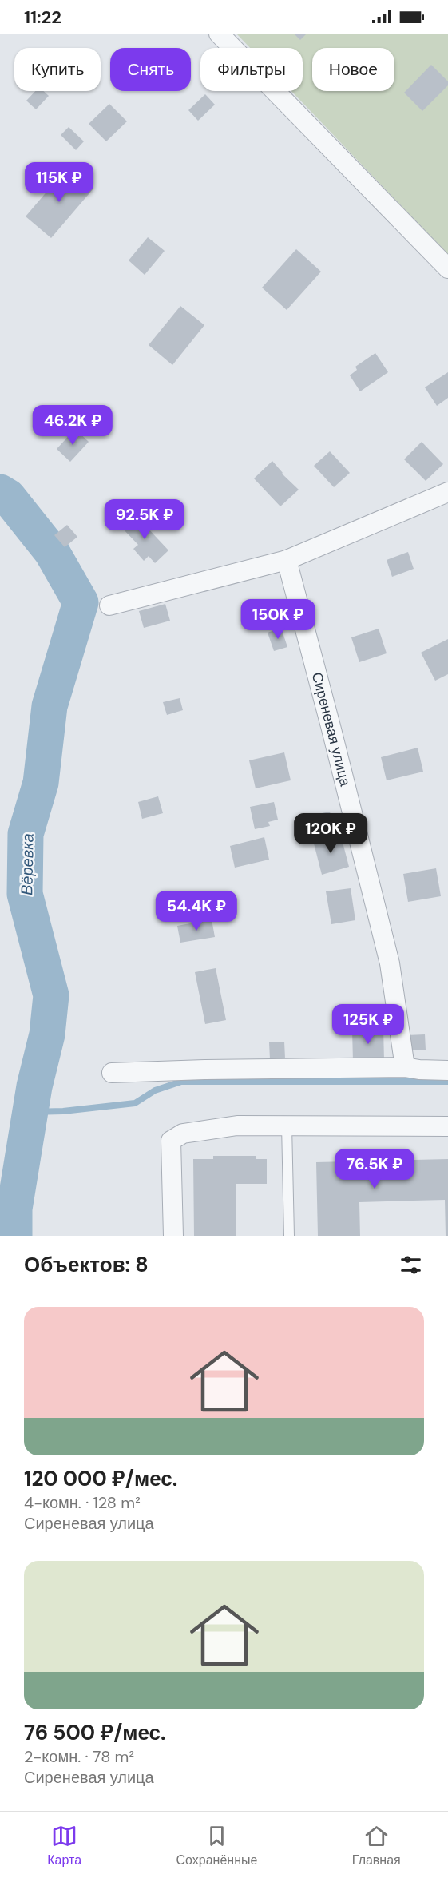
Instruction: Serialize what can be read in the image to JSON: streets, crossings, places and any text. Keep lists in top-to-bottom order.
{
  "streets": {
    "street": ["Сиреневая улица"]
  },
  "water": ["Вёревка"],
  "page": {
    "status": "11:22",
    "chip": [
      "Купить",
      "Снять",
      "Фильтры",
      "Новое"
    ],
    "price": [
      "115K ₽",
      "46.2K ₽",
      "92.5K ₽",
      "150K ₽",
      "120K ₽",
      "54.4K ₽",
      "125K ₽",
      "76.5K ₽"
    ],
    "heading": "Объектов: 8",
    "list": [
      {
        "name": "120 000 ₽/мес.",
        "note": "4-комн. · 128 m² · Сиреневая улица"
      },
      {
        "name": "76 500 ₽/мес.",
        "note": "2-комн. · 78 m² · Сиреневая улица"
      }
    ],
    "tabs": ["Карта", "Сохранённые", "Главная"]
  }
}
